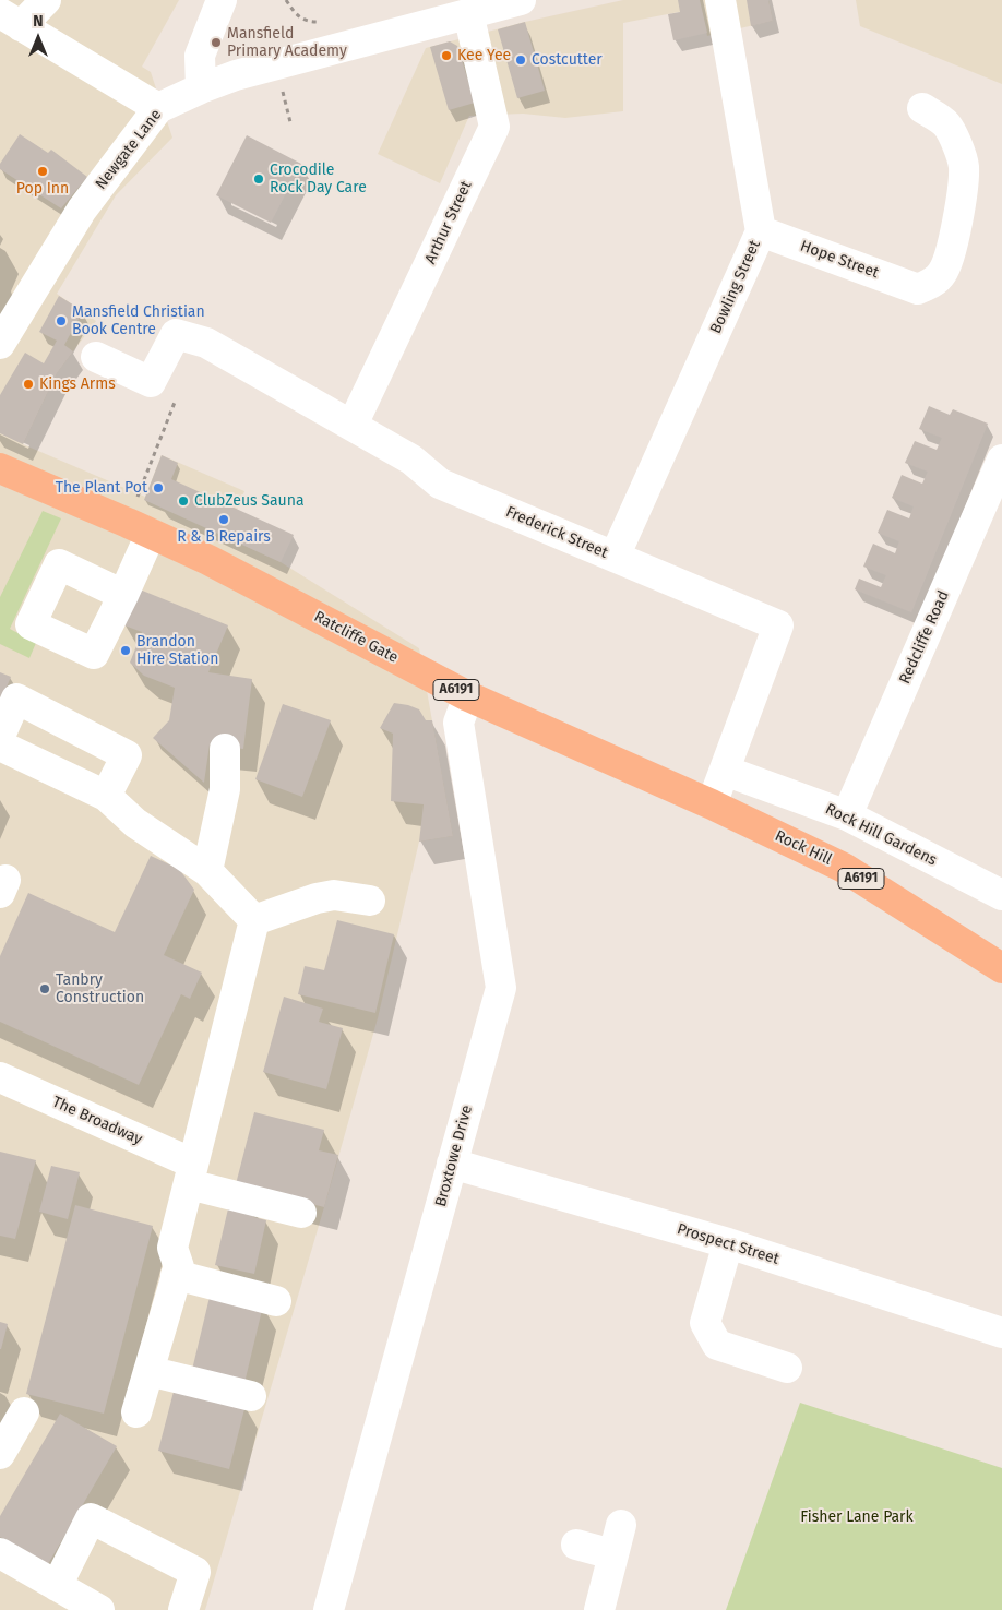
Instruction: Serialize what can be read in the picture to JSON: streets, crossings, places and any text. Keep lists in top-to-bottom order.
{
  "streets": {
    "main road": ["Ratcliffe Gate", "A6191", "Rock Hill"],
    "street": [
      "Newgate Lane",
      "Arthur Street",
      "Hope Street",
      "Bowling Street",
      "Frederick Street",
      "Redcliffe Road",
      "Rock Hill Gardens",
      "The Broadway",
      "Broxtowe Drive",
      "Prospect Street"
    ]
  },
  "crossings": [
    ["Newgate Lane", "Arthur Street"],
    ["Arthur Street", "Frederick Street"],
    ["Hope Street", "Bowling Street"],
    ["Bowling Street", "Frederick Street"],
    ["Frederick Street", "Ratcliffe Gate"],
    ["Frederick Street", "Rock Hill Gardens"],
    ["Frederick Street", "Rock Hill"],
    ["Ratcliffe Gate", "Rock Hill"],
    ["Ratcliffe Gate", "Broxtowe Drive"],
    ["Redcliffe Road", "Rock Hill Gardens"],
    ["Broxtowe Drive", "Prospect Street"]
  ],
  "parks": ["Fisher Lane Park"],
  "places": [
    "Mansfield Primary Academy",
    "Kee Yee",
    "Costcutter",
    "Pop Inn",
    "Crocodile Rock Day Care",
    "Mansfield Christian Book Centre",
    "Kings Arms",
    "The Plant Pot",
    "ClubZeus Sauna",
    "R & B Repairs",
    "Brandon Hire Station",
    "Tanbry Construction"
  ],
  "north": "top"
}
